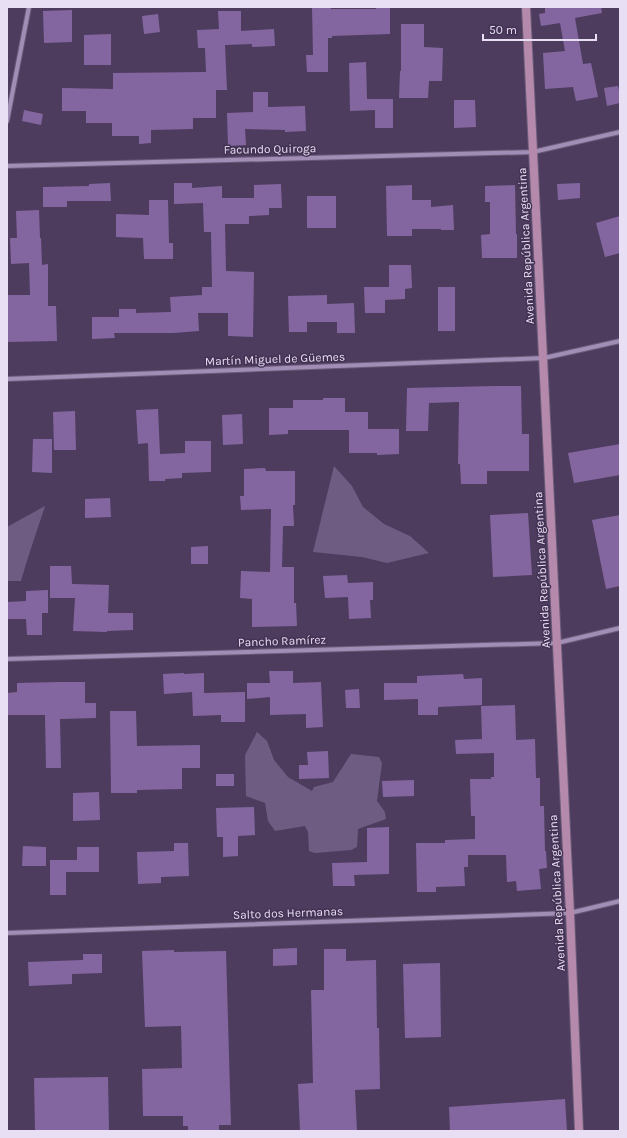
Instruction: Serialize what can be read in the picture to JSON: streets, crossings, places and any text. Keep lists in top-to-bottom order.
{
  "streets": {
    "main road": ["Avenida República Argentina"],
    "street": [
      "Facundo Quiroga",
      "Martín Miguel de Güemes",
      "Pancho Ramírez",
      "Salto dos Hermanas"
    ]
  },
  "crossings": [
    ["Facundo Quiroga", "Avenida República Argentina"],
    ["Avenida República Argentina", "Martín Miguel de Güemes"],
    ["Avenida República Argentina", "Pancho Ramírez"],
    ["Avenida República Argentina", "Salto dos Hermanas"]
  ],
  "scale_bar": "50 m"
}
